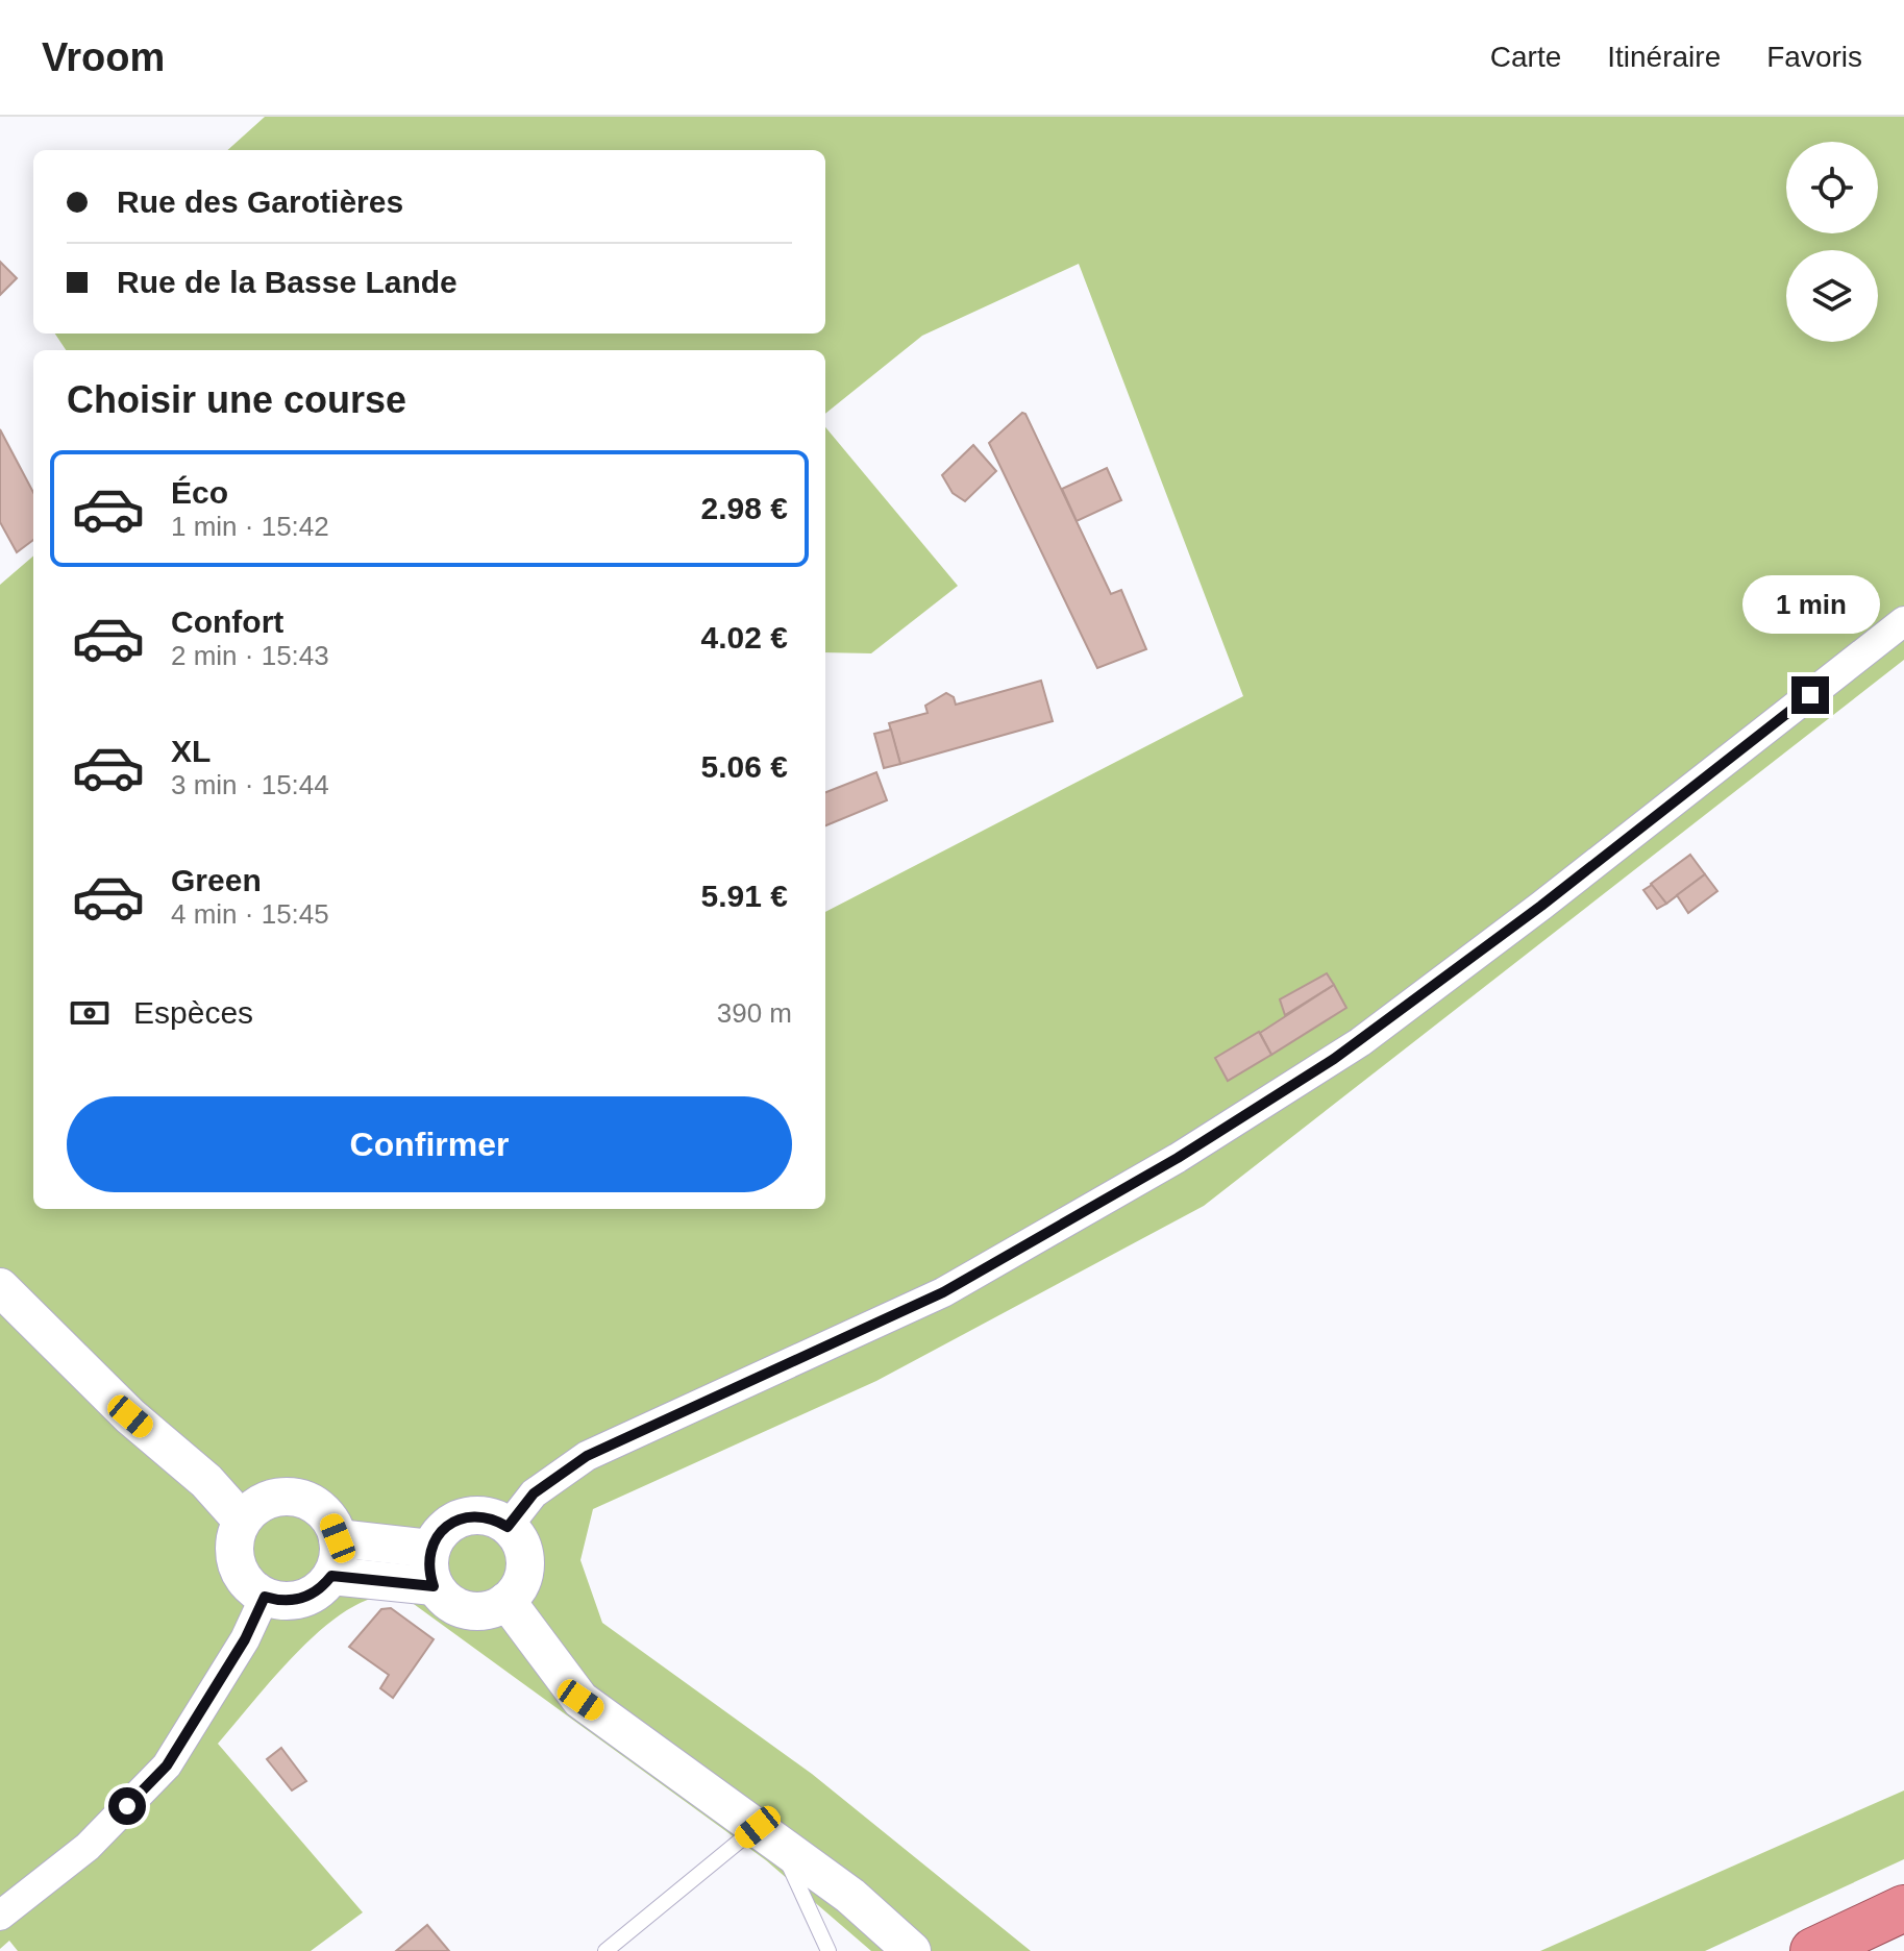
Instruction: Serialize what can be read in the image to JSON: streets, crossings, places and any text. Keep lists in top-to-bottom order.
{
  "page": {
    "header": "Vroom",
    "nav": ["Carte", "Itinéraire", "Favoris"],
    "banner": ["Rue des Garotières", "Rue de la Basse Lande"],
    "heading": "Choisir une course",
    "list": [
      {
        "name": "Éco",
        "note": "1 min · 15:42",
        "value": "2.98 €"
      },
      {
        "name": "Confort",
        "note": "2 min · 15:43",
        "value": "4.02 €"
      },
      {
        "name": "XL",
        "note": "3 min · 15:44",
        "value": "5.06 €"
      },
      {
        "name": "Green",
        "note": "4 min · 15:45",
        "value": "5.91 €"
      }
    ],
    "bubble": "1 min",
    "pay": ["Espèces", "390 m"],
    "buttons": "Confirmer"
  }
}
